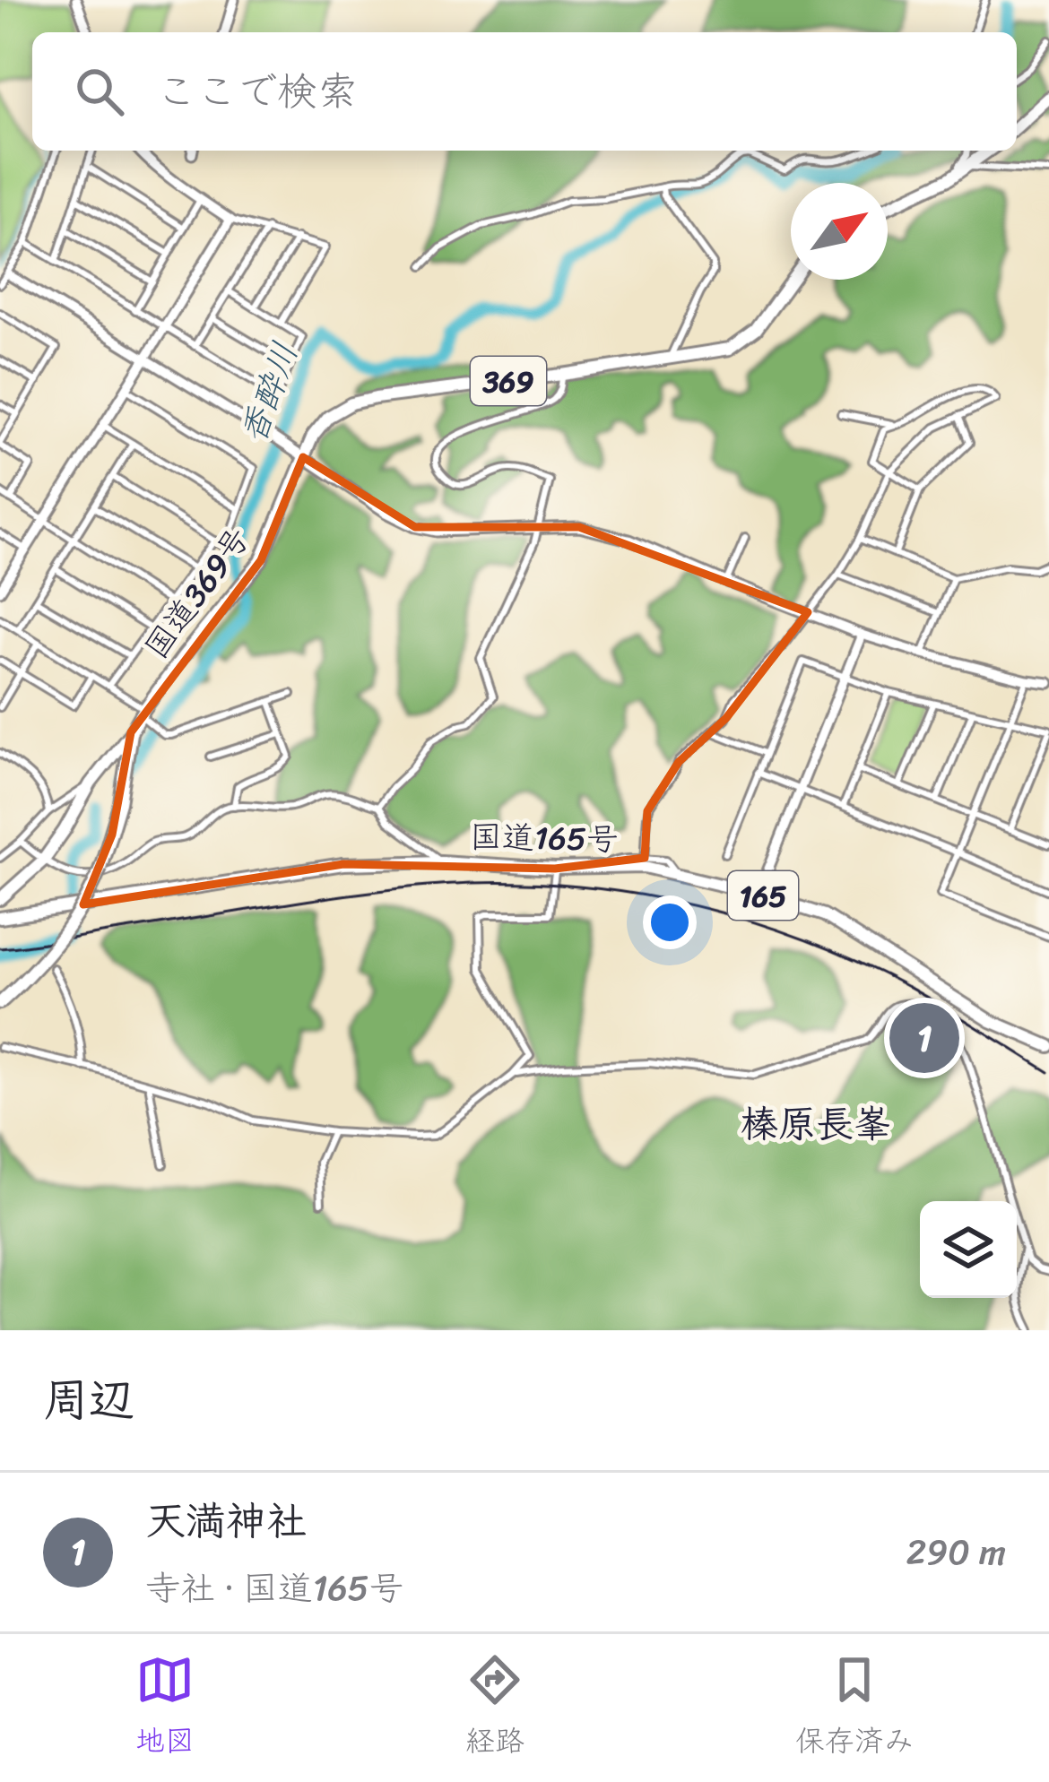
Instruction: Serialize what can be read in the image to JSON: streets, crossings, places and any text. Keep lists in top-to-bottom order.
{
  "streets": {
    "highway": [
      "369",
      "国道369号",
      "国道165号",
      "165"
    ]
  },
  "crossings": [
    ["369", "国道369号"]
  ],
  "districts": ["榛原長峯"],
  "water": ["香酔川"],
  "north": "top right",
  "page": {
    "search": "ここで検索",
    "pins": "1",
    "heading": "周辺",
    "list": [
      {
        "mark": "1",
        "name": "天満神社",
        "note": "寺社 · 国道165号",
        "value": "290 m"
      }
    ],
    "nav": ["地図", "経路", "保存済み"]
  }
}
